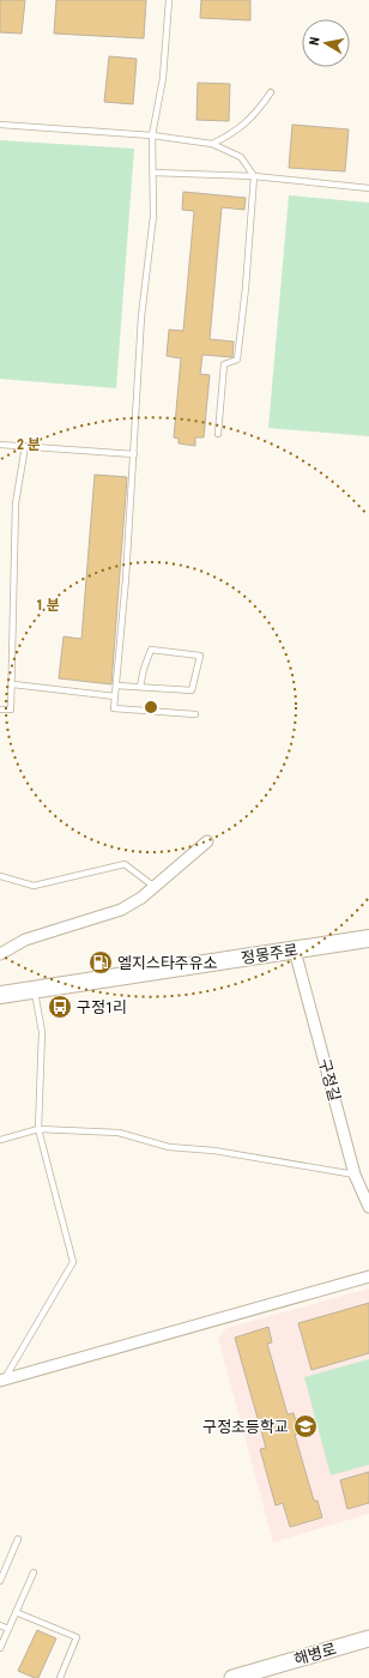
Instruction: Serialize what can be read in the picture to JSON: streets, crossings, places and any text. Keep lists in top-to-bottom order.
{
  "streets": {
    "main road": ["정몽주로", "해병로"],
    "street": ["구정길"]
  },
  "crossings": [
    ["정몽주로", "구정길"]
  ],
  "places": {
    "fuel station": ["엘지스타주유소"],
    "bus stop": ["구정1리"],
    "school or university": ["구정초등학교"]
  },
  "north": "left",
  "rings": ["2 분", "1 분"]
}
